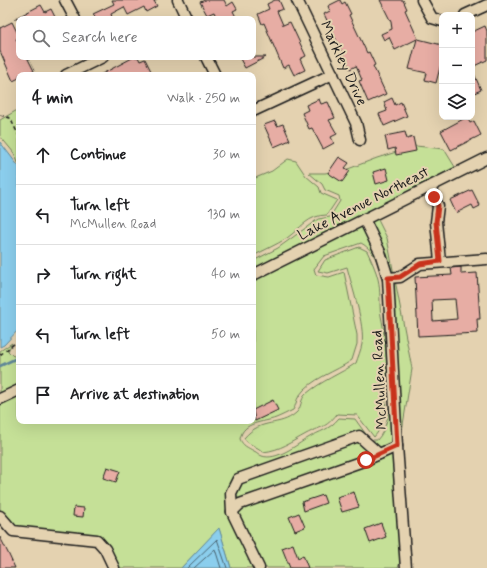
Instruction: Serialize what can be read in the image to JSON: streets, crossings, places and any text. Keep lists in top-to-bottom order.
{
  "streets": {
    "street": ["Markley Drive", "Lake Avenue Northeast", "McMullen Road"]
  },
  "crossings": [
    ["Lake Avenue Northeast", "McMullen Road"]
  ],
  "page": {
    "map_buttons": ["+", "−"],
    "search": "Search here",
    "heading": ["4 min", "Walk · 250 m"],
    "list": [
      ["Continue", "30 m"],
      ["Turn left", "McMullen Road", "130 m"],
      ["Turn right", "40 m"],
      ["Turn left", "50 m"],
      "Arrive at destination"
    ]
  }
}
